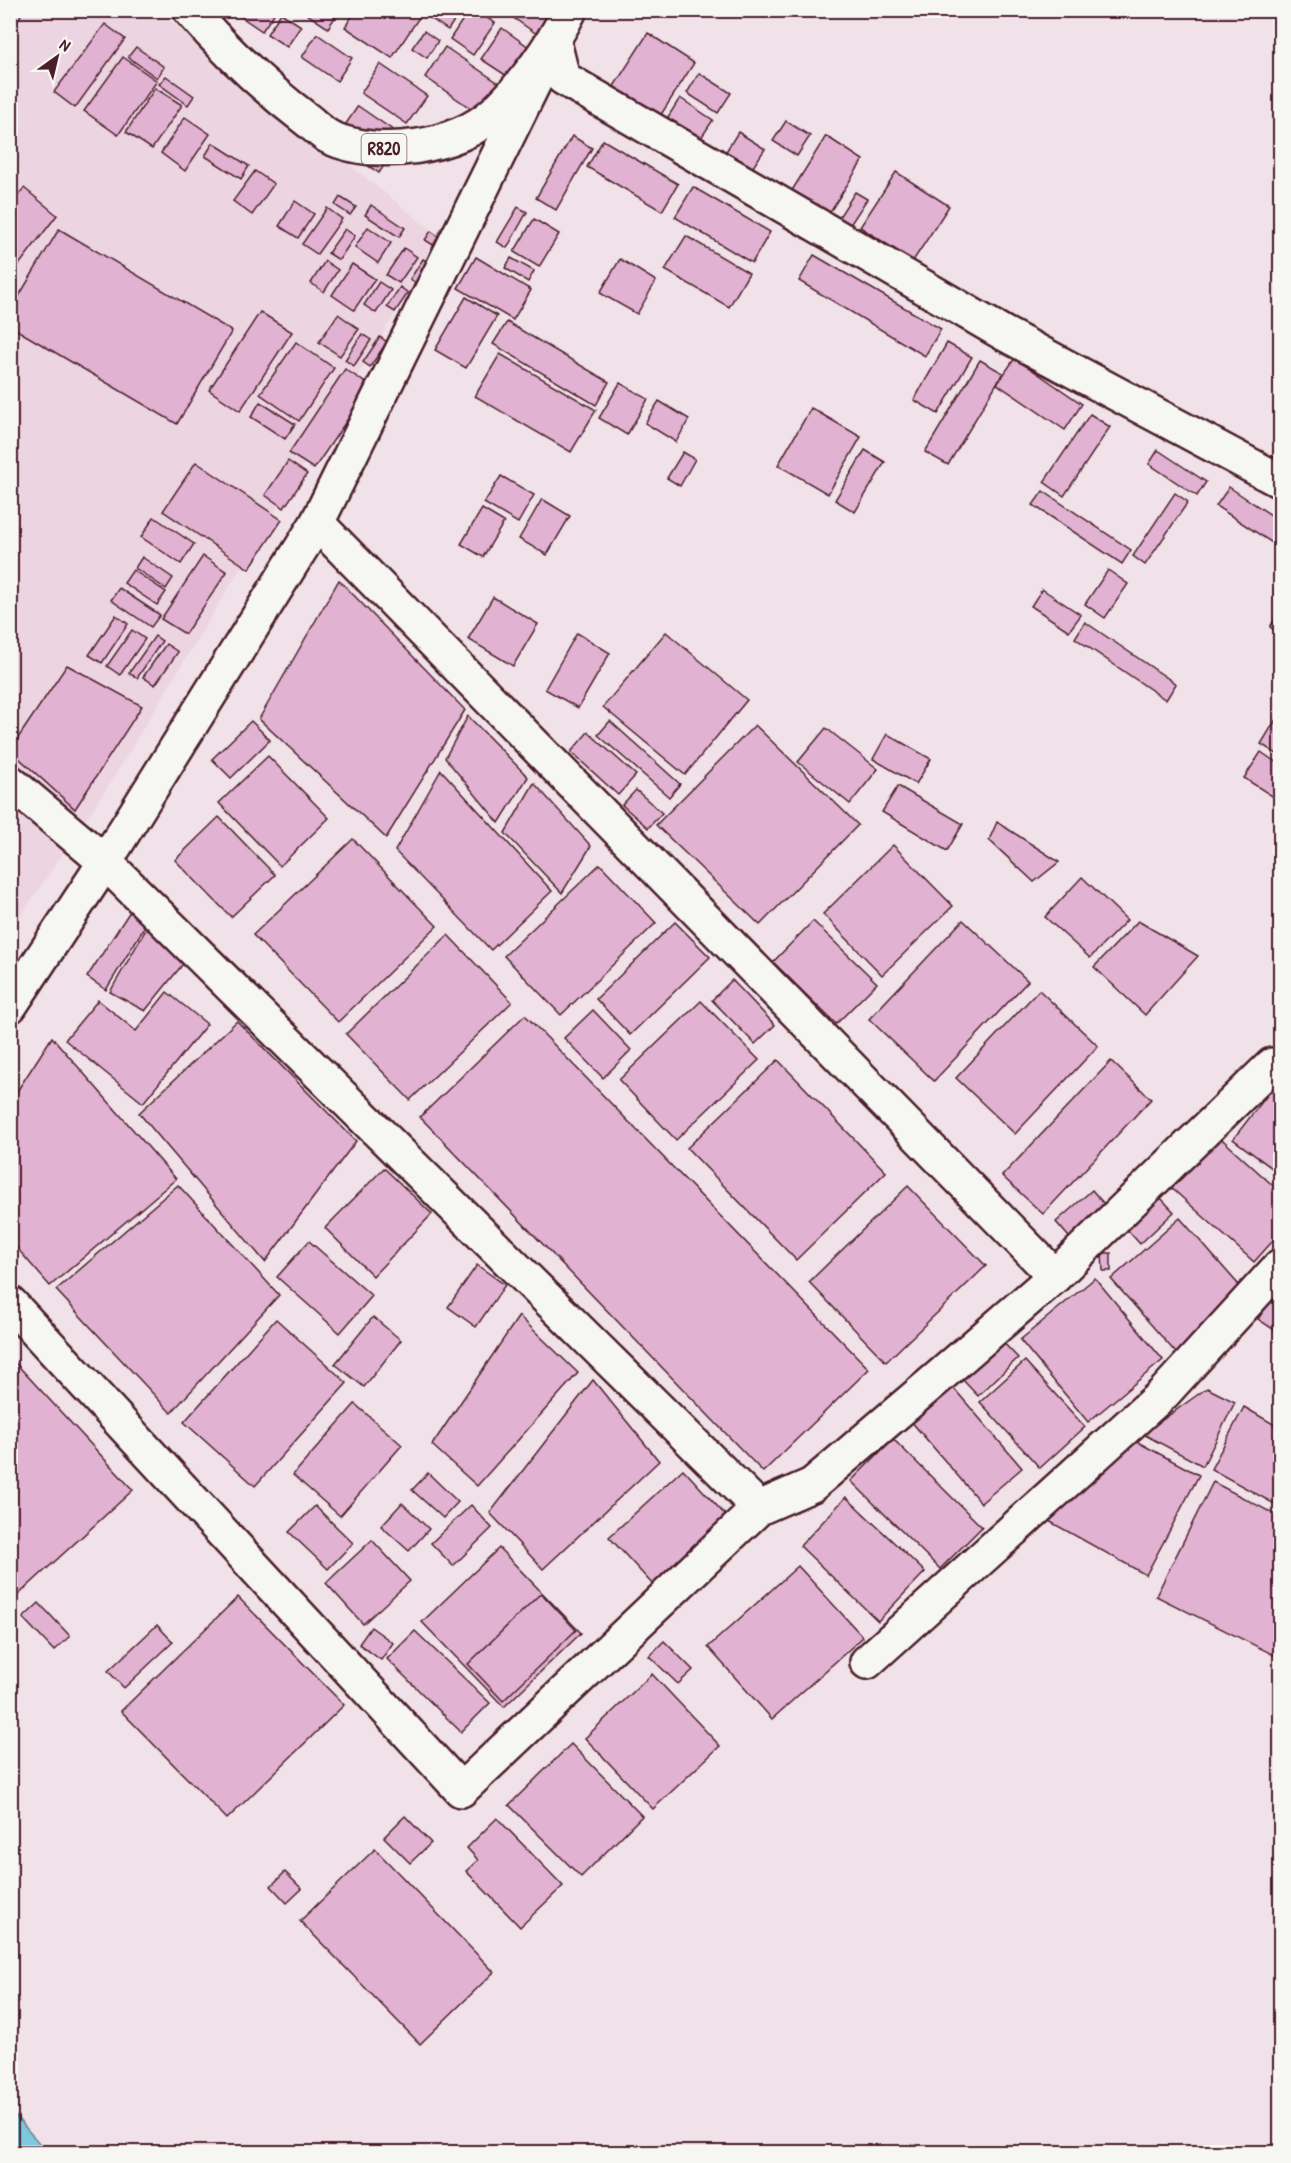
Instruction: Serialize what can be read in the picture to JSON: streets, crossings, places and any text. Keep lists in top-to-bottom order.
{
  "streets": {
    "street": ["R820"]
  },
  "north": "top right"
}
